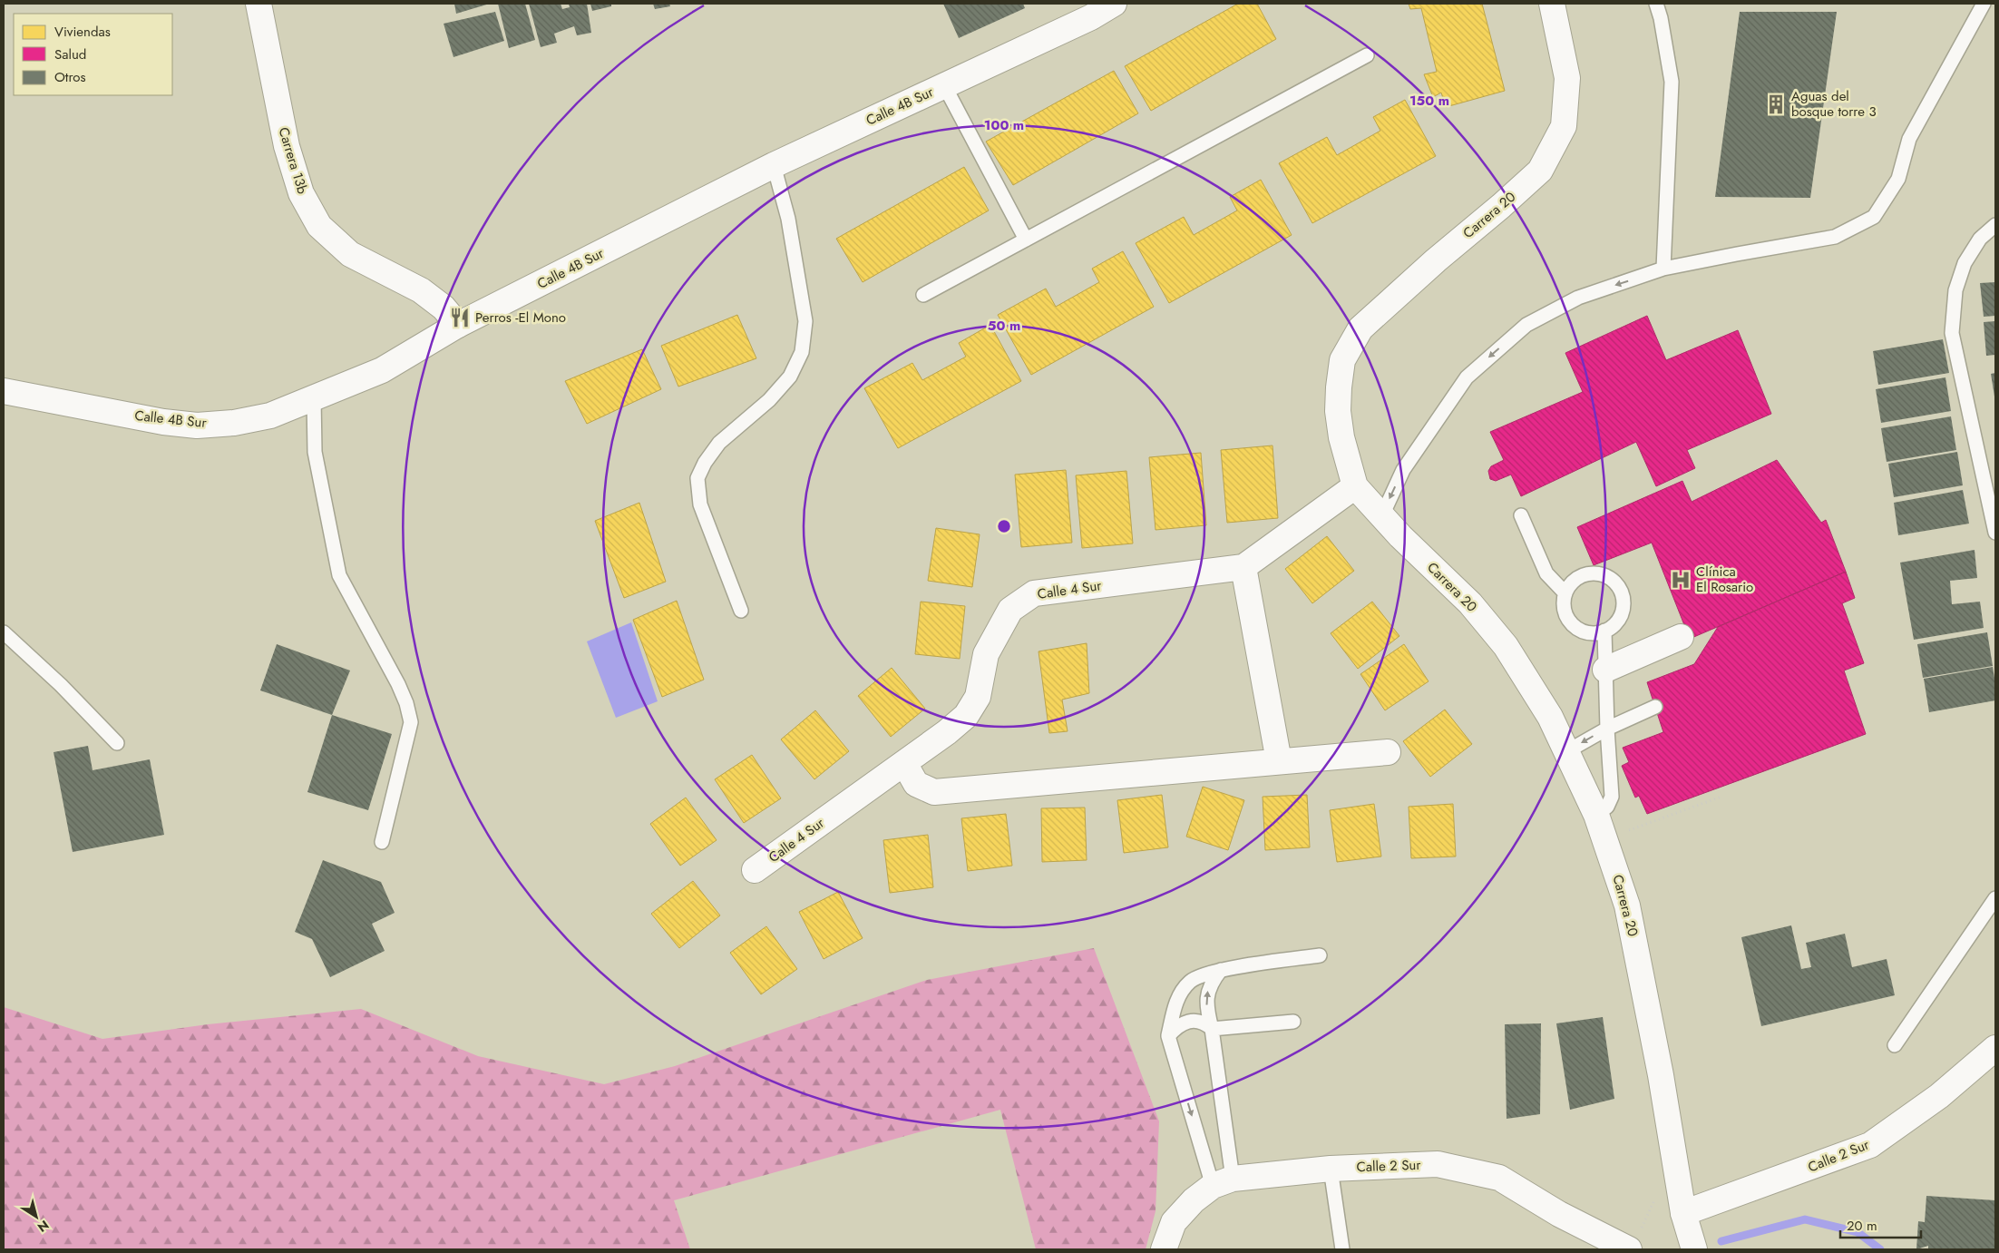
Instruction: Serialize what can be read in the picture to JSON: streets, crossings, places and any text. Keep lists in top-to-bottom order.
{
  "streets": {
    "street": [
      "Calle 4B Sur",
      "Carrera 13b",
      "Carrera 20",
      "Calle 4 Sur",
      "Calle 2 Sur"
    ]
  },
  "crossings": [
    ["Calle 4B Sur", "Carrera 13b"],
    ["Carrera 20", "Calle 4 Sur"],
    ["Carrera 20", "Calle 2 Sur"]
  ],
  "places": {
    "building": ["Aguas del bosque torre 3"],
    "restaurant": ["Perros -El Mono"],
    "hospital": ["Clínica El Rosario"]
  },
  "legend": ["Viviendas", "Salud", "Otros"],
  "scale_bar": "20 m",
  "north": "bottom right",
  "rings": ["150 m", "100 m", "50 m"]
}
